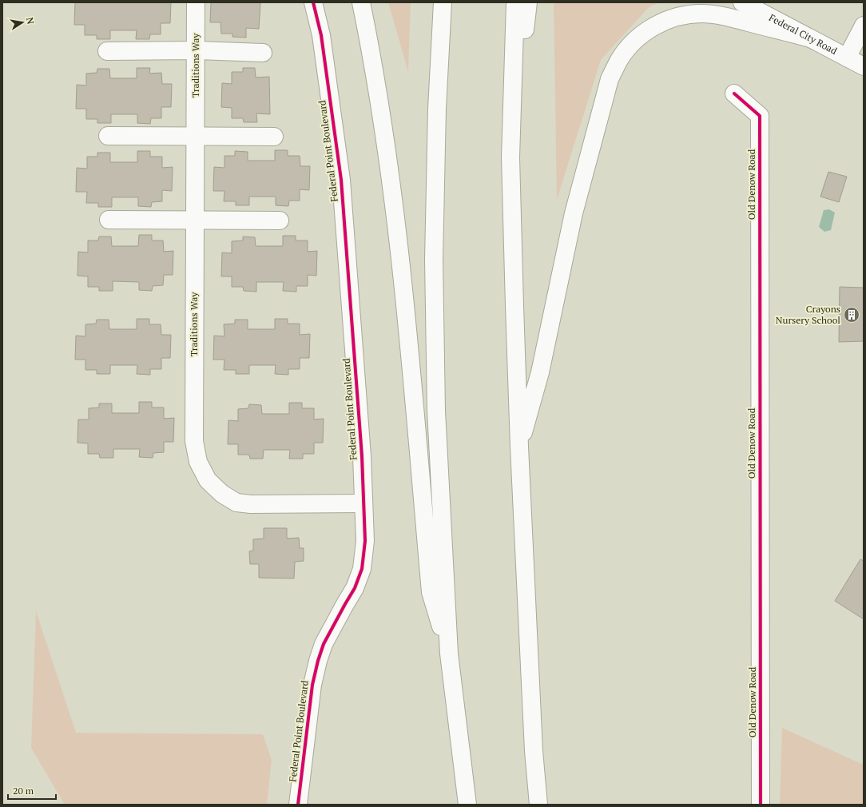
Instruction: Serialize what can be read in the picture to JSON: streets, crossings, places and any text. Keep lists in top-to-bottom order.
{
  "streets": {
    "main road": [
      "Federal City Road",
      "Traditions Way",
      "Federal Point Boulevard",
      "Old Denow Road"
    ]
  },
  "crossings": [
    ["Traditions Way", "Federal Point Boulevard"]
  ],
  "places": {
    "building": ["Crayons Nursery School"]
  },
  "scale_bar": "20 m",
  "north": "right"
}
